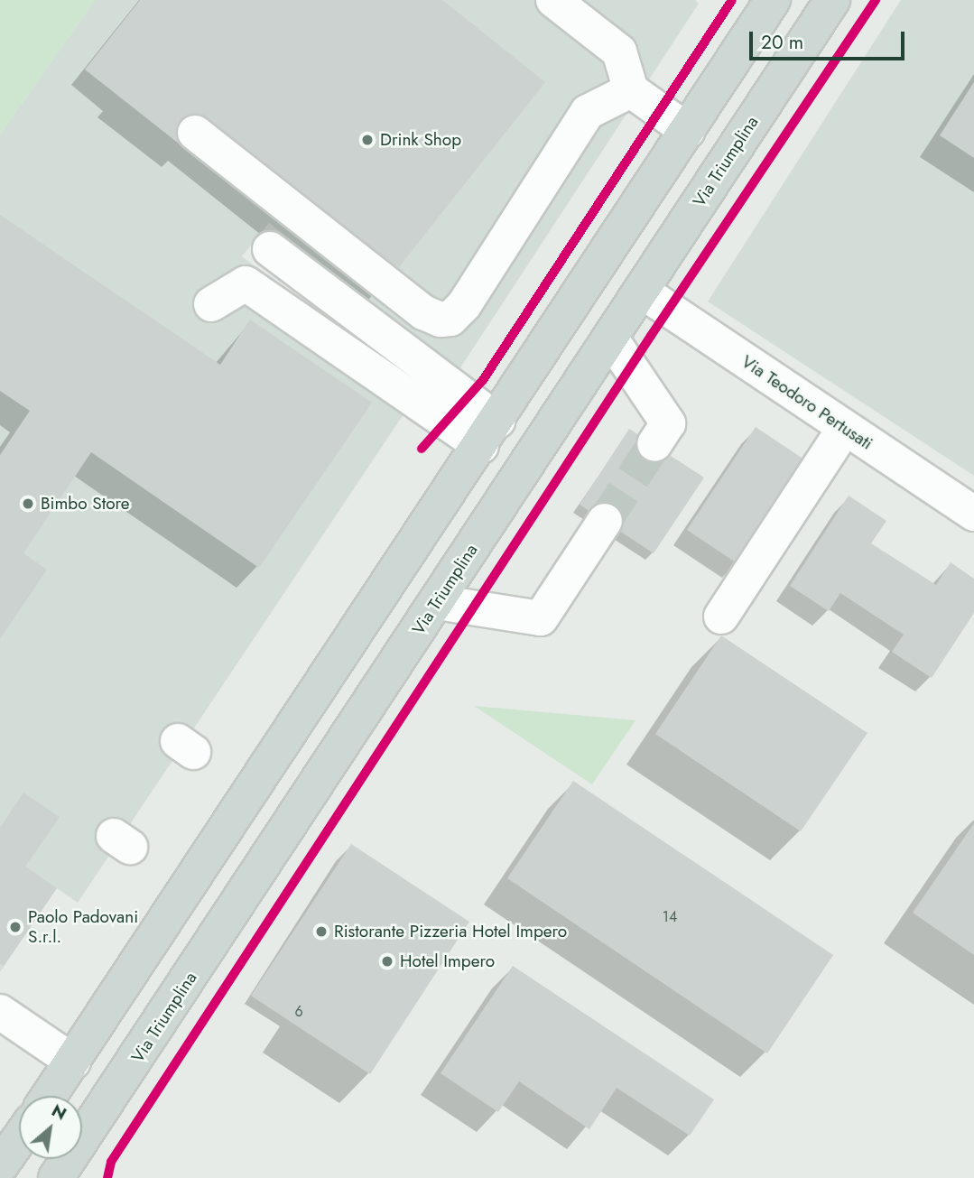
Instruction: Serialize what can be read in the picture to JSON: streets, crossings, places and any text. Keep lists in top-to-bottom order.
{
  "streets": {
    "main road": ["Via Triumplina"],
    "street": ["Via Teodoro Pertusati"]
  },
  "crossings": [
    ["Via Triumplina", "Via Teodoro Pertusati"]
  ],
  "places": [
    "Drink Shop",
    "Bimbo Store",
    "Paolo Padovani S.r.l.",
    "Ristorante Pizzeria Hotel Impero",
    "Hotel Impero"
  ],
  "house_numbers": ["14", "6"],
  "scale_bar": "20 m",
  "north": "top right"
}
